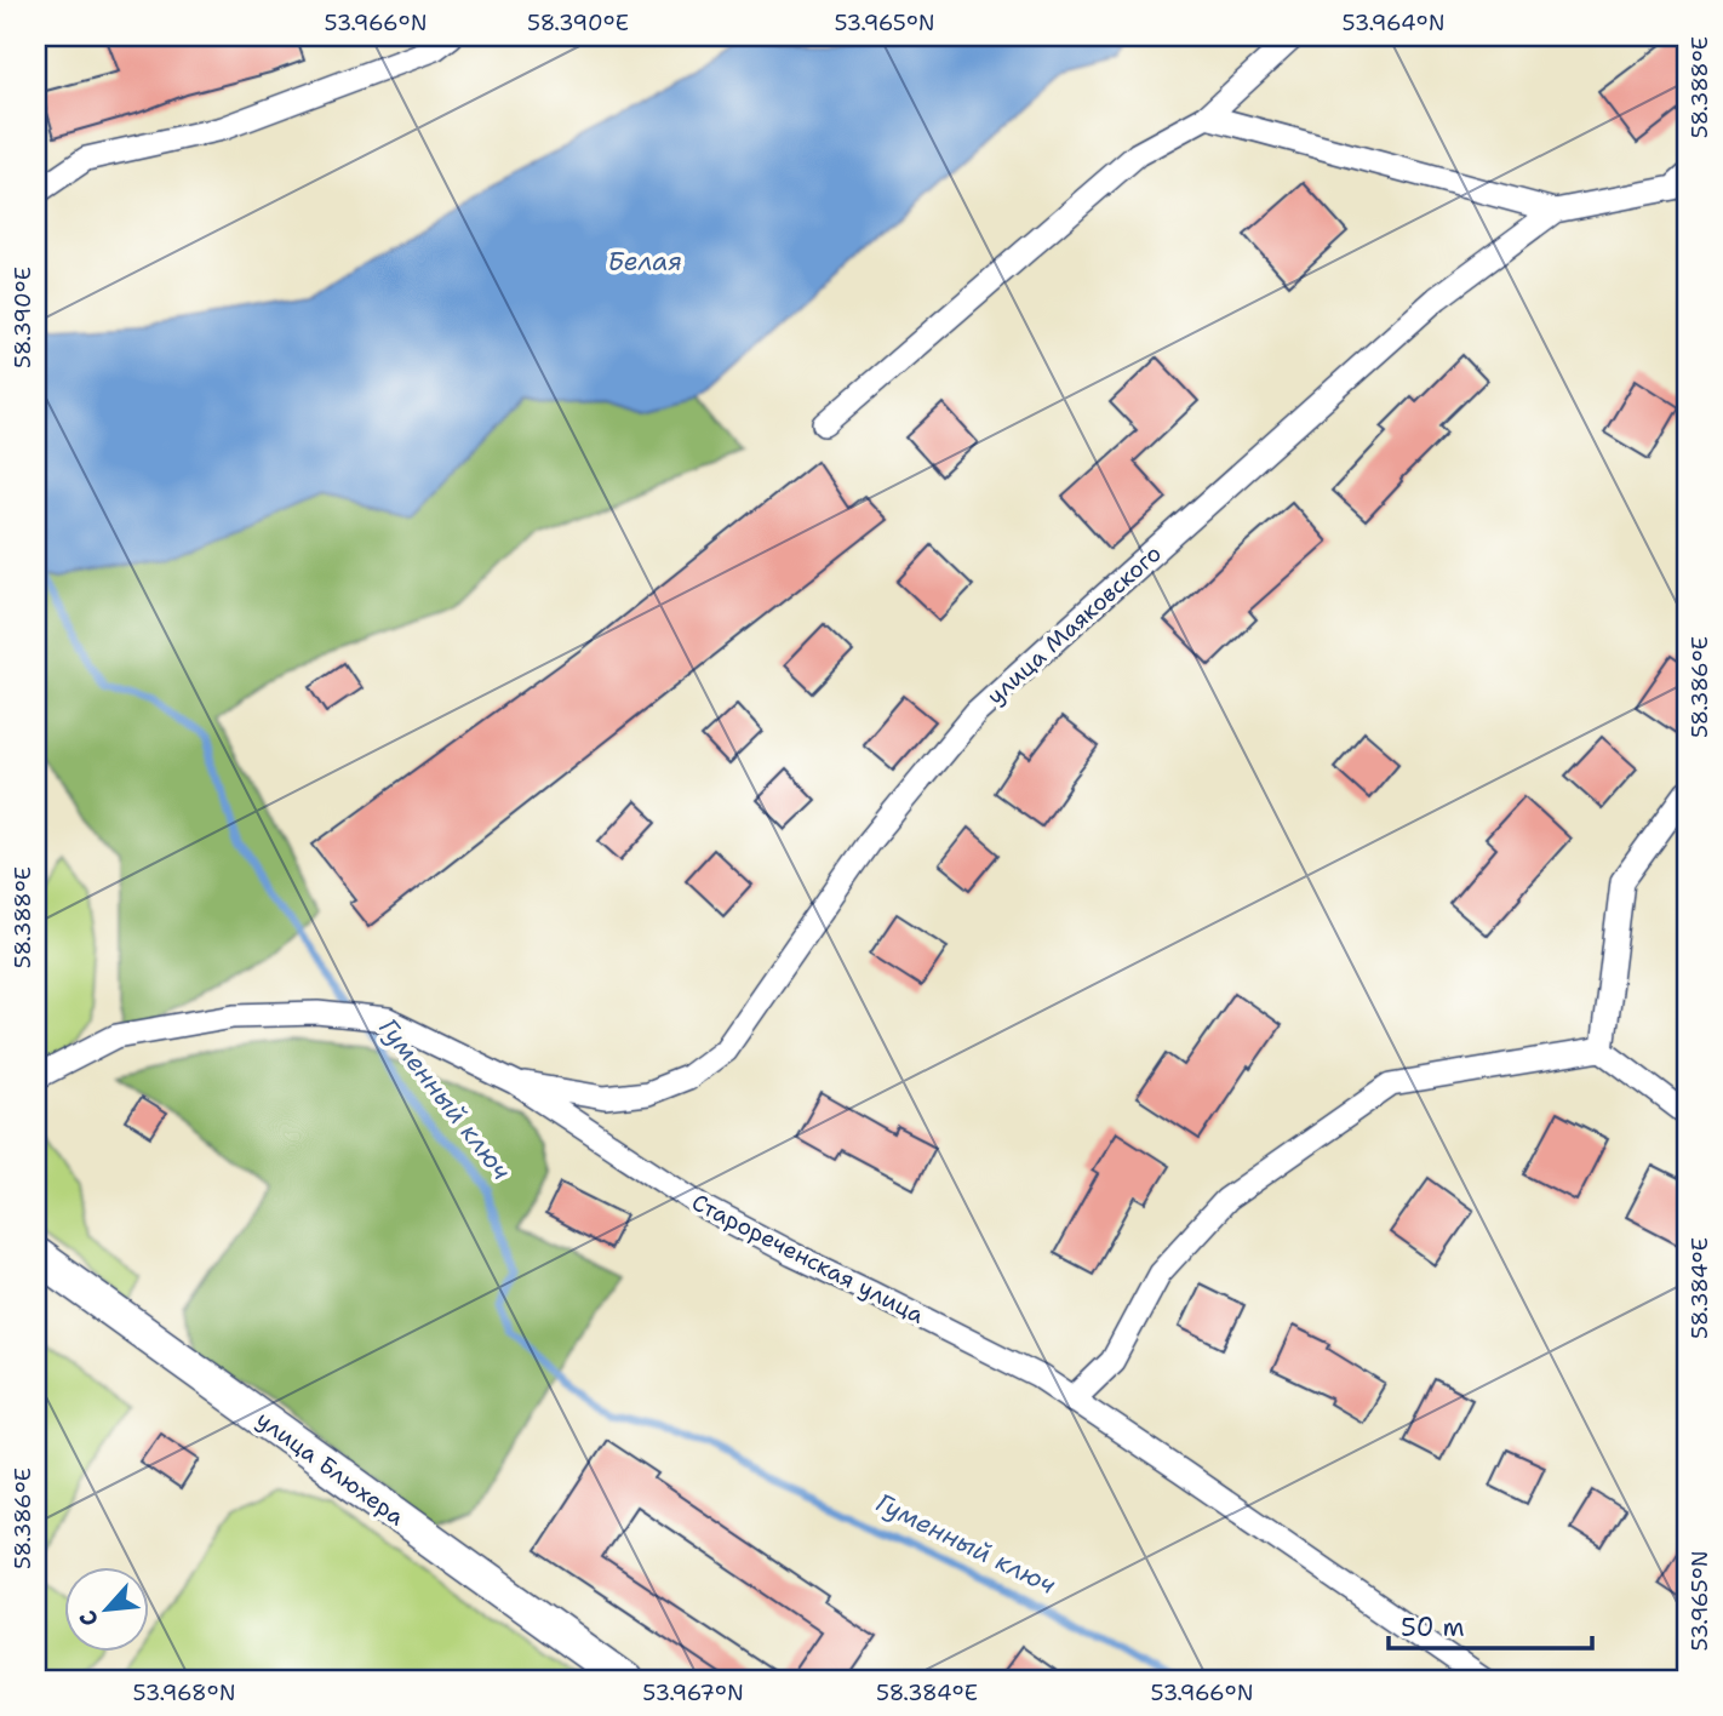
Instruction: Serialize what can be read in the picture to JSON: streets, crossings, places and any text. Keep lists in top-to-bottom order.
{
  "streets": {
    "main road": ["улица Блюхера"],
    "street": ["улица Маяковского", "Старореченская улица"]
  },
  "crossings": [
    ["улица Маяковского", "Старореченская улица"]
  ],
  "water": ["Белая", "Гуменный ключ"],
  "scale_bar": "50 m",
  "north": "bottom left",
  "coordinates": [
    "53.966°N",
    "58.390°E",
    "53.965°N",
    "53.964°N",
    "58.388°E",
    "58.386°E",
    "58.384°E",
    "53.968°N",
    "53.967°N"
  ]
}
